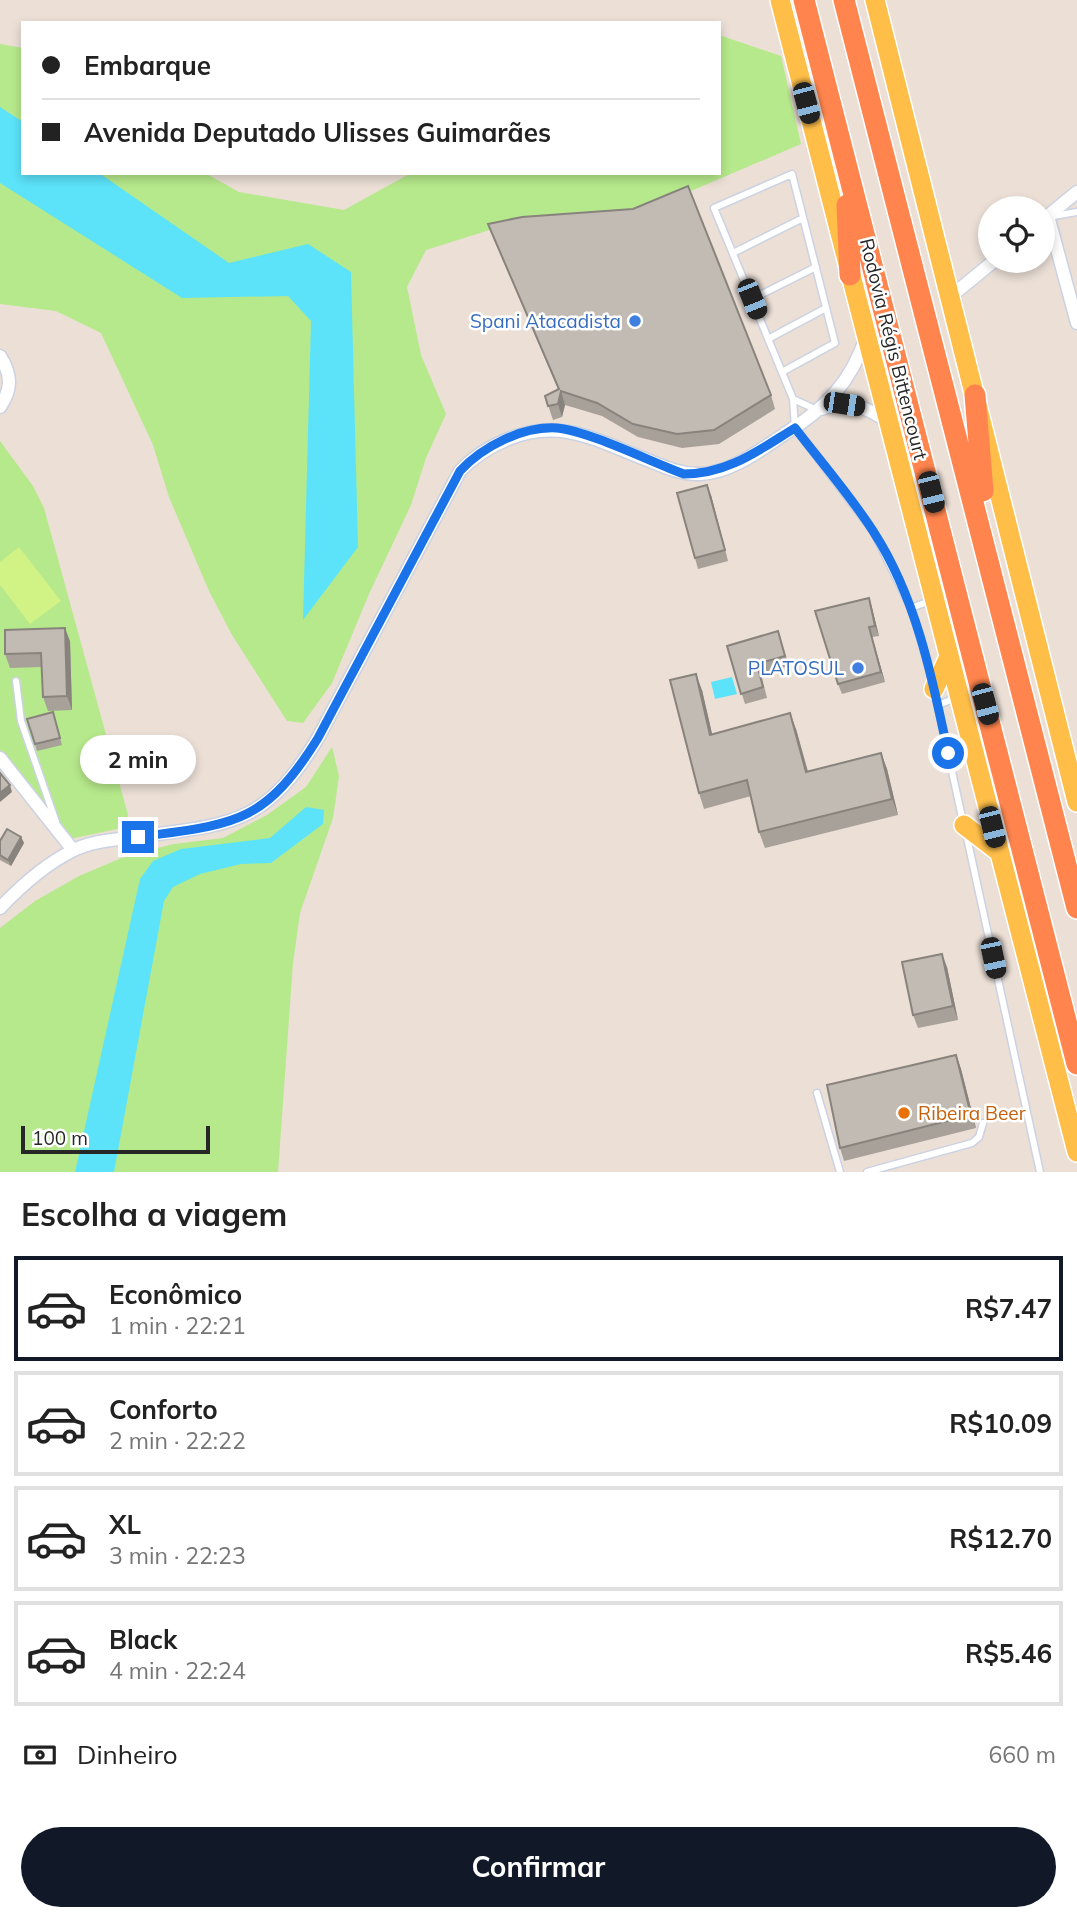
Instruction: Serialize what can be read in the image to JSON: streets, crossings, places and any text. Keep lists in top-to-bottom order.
{
  "streets": {
    "highway": ["Rodovia Régis Bittencourt"]
  },
  "places": ["Spani Atacadista", "PLATOSUL", "Ribeira Beer"],
  "scale_bar": "100 m",
  "page": {
    "banner": ["Embarque", "Avenida Deputado Ulisses Guimarães"],
    "bubble": "2 min",
    "scale": "100 m",
    "heading": "Escolha a viagem",
    "list": [
      {
        "name": "Econômico",
        "note": "1 min · 22:21",
        "value": "R$7.47"
      },
      {
        "name": "Conforto",
        "note": "2 min · 22:22",
        "value": "R$10.09"
      },
      {
        "name": "XL",
        "note": "3 min · 22:23",
        "value": "R$12.70"
      },
      {
        "name": "Black",
        "note": "4 min · 22:24",
        "value": "R$5.46"
      }
    ],
    "pay": ["Dinheiro", "660 m"],
    "buttons": "Confirmar"
  }
}
